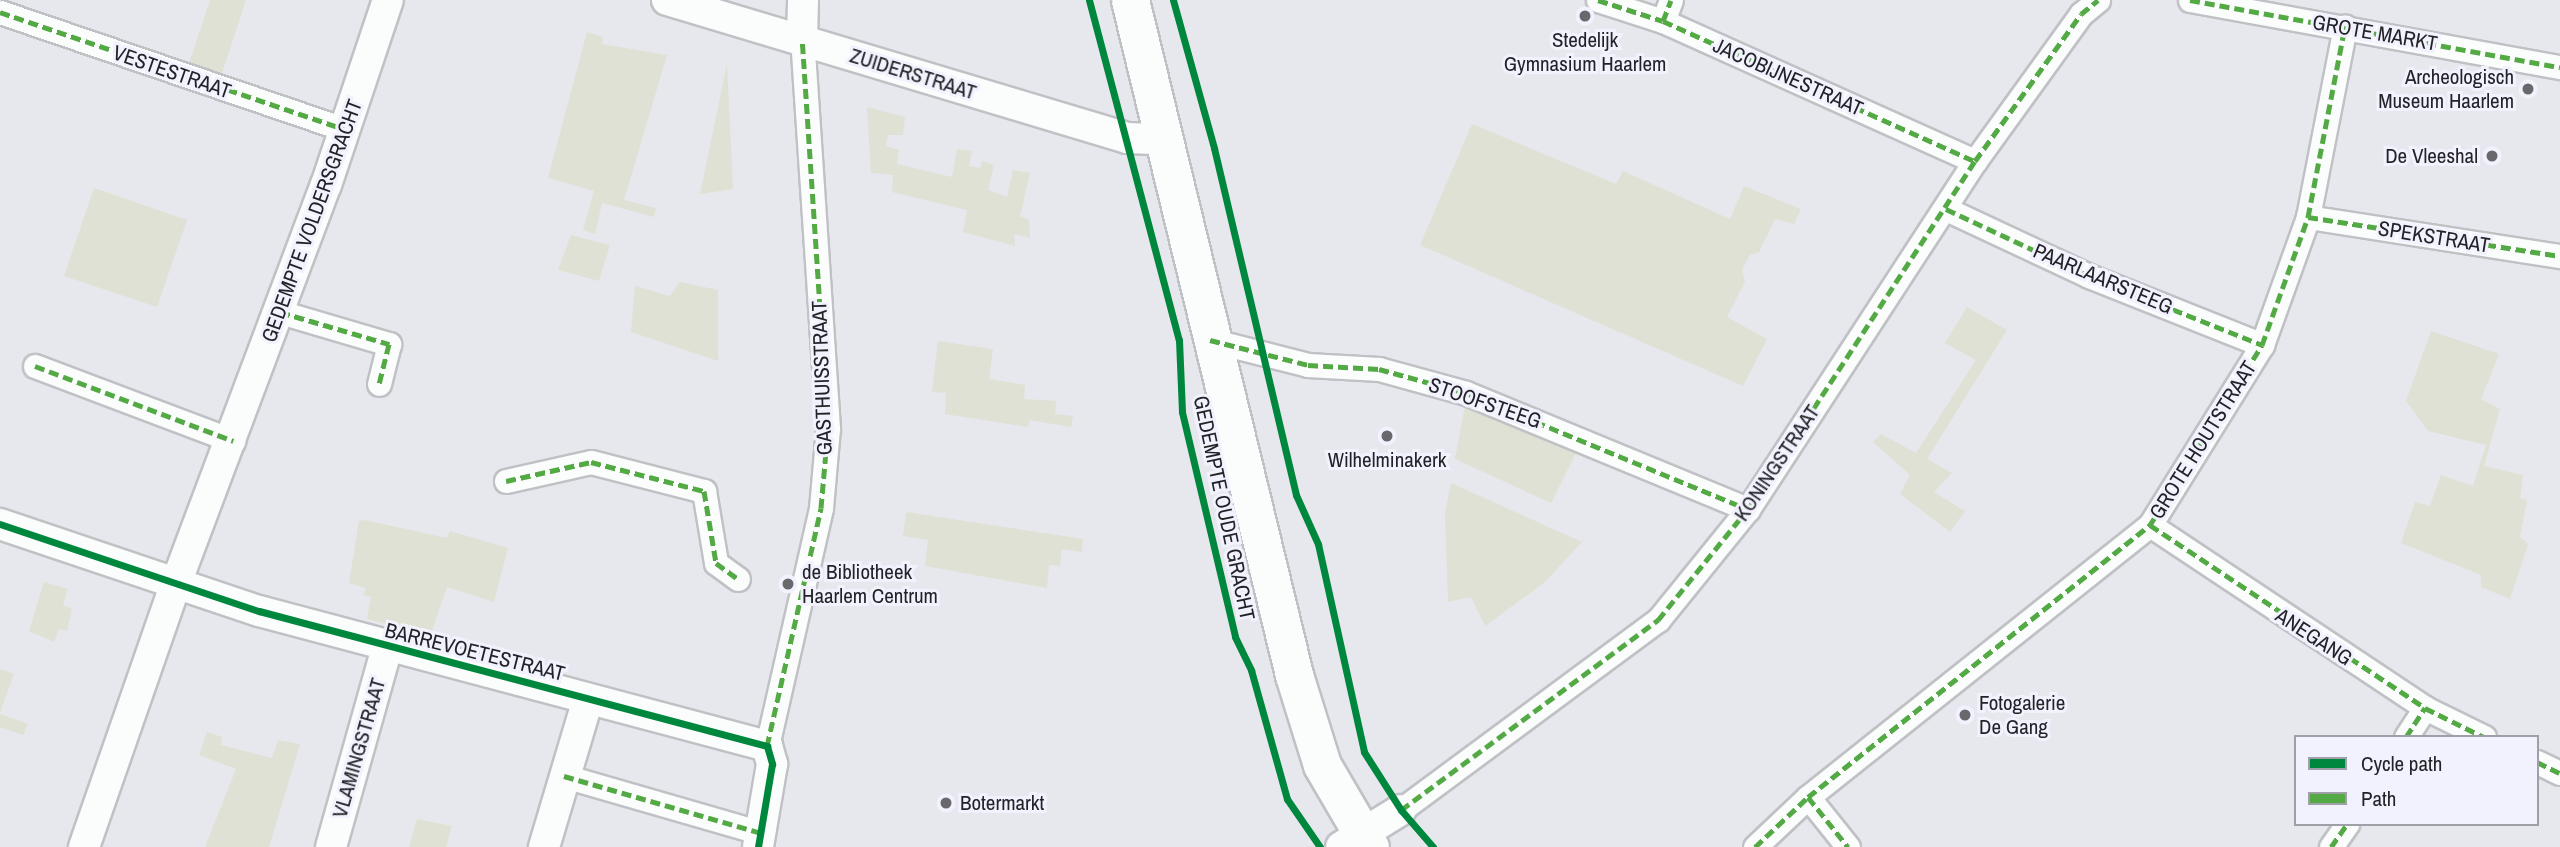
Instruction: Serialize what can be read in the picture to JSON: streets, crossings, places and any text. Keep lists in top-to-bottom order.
{
  "streets": {
    "street": [
      "GROTE MARKT",
      "VESTESTRAAT",
      "ZUIDERSTRAAT",
      "JACOBIJNESTRAAT",
      "GEDEMPTE VOLDERSGRACHT",
      "SPEKSTRAAT",
      "PAARLAARSTEEG",
      "GASTHUISSTRAAT",
      "STOOFSTEEG",
      "GROTE HOUTSTRAAT",
      "KONINGSTRAAT",
      "GEDEMPTE OUDE GRACHT",
      "ANEGANG",
      "BARREVOETESTRAAT",
      "VLAMINGSTRAAT"
    ]
  },
  "crossings": [
    ["GROTE MARKT", "GROTE HOUTSTRAAT"],
    ["VESTESTRAAT", "GEDEMPTE VOLDERSGRACHT"],
    ["ZUIDERSTRAAT", "GASTHUISSTRAAT"],
    ["ZUIDERSTRAAT", "GEDEMPTE OUDE GRACHT"],
    ["JACOBIJNESTRAAT", "KONINGSTRAAT"],
    ["GEDEMPTE VOLDERSGRACHT", "BARREVOETESTRAAT"],
    ["SPEKSTRAAT", "GROTE HOUTSTRAAT"],
    ["PAARLAARSTEEG", "GROTE HOUTSTRAAT"],
    ["PAARLAARSTEEG", "KONINGSTRAAT"],
    ["GASTHUISSTRAAT", "BARREVOETESTRAAT"],
    ["STOOFSTEEG", "KONINGSTRAAT"],
    ["STOOFSTEEG", "GEDEMPTE OUDE GRACHT"],
    ["GROTE HOUTSTRAAT", "ANEGANG"],
    ["KONINGSTRAAT", "GEDEMPTE OUDE GRACHT"],
    ["BARREVOETESTRAAT", "VLAMINGSTRAAT"]
  ],
  "places": [
    "Stedelijk Gymnasium Haarlem",
    "Archeologisch Museum Haarlem",
    "De Vleeshal",
    "Wilhelminakerk",
    "de Bibliotheek Haarlem Centrum",
    "Fotogalerie De Gang",
    "Botermarkt"
  ],
  "legend": ["Cycle path", "Path"]
}
